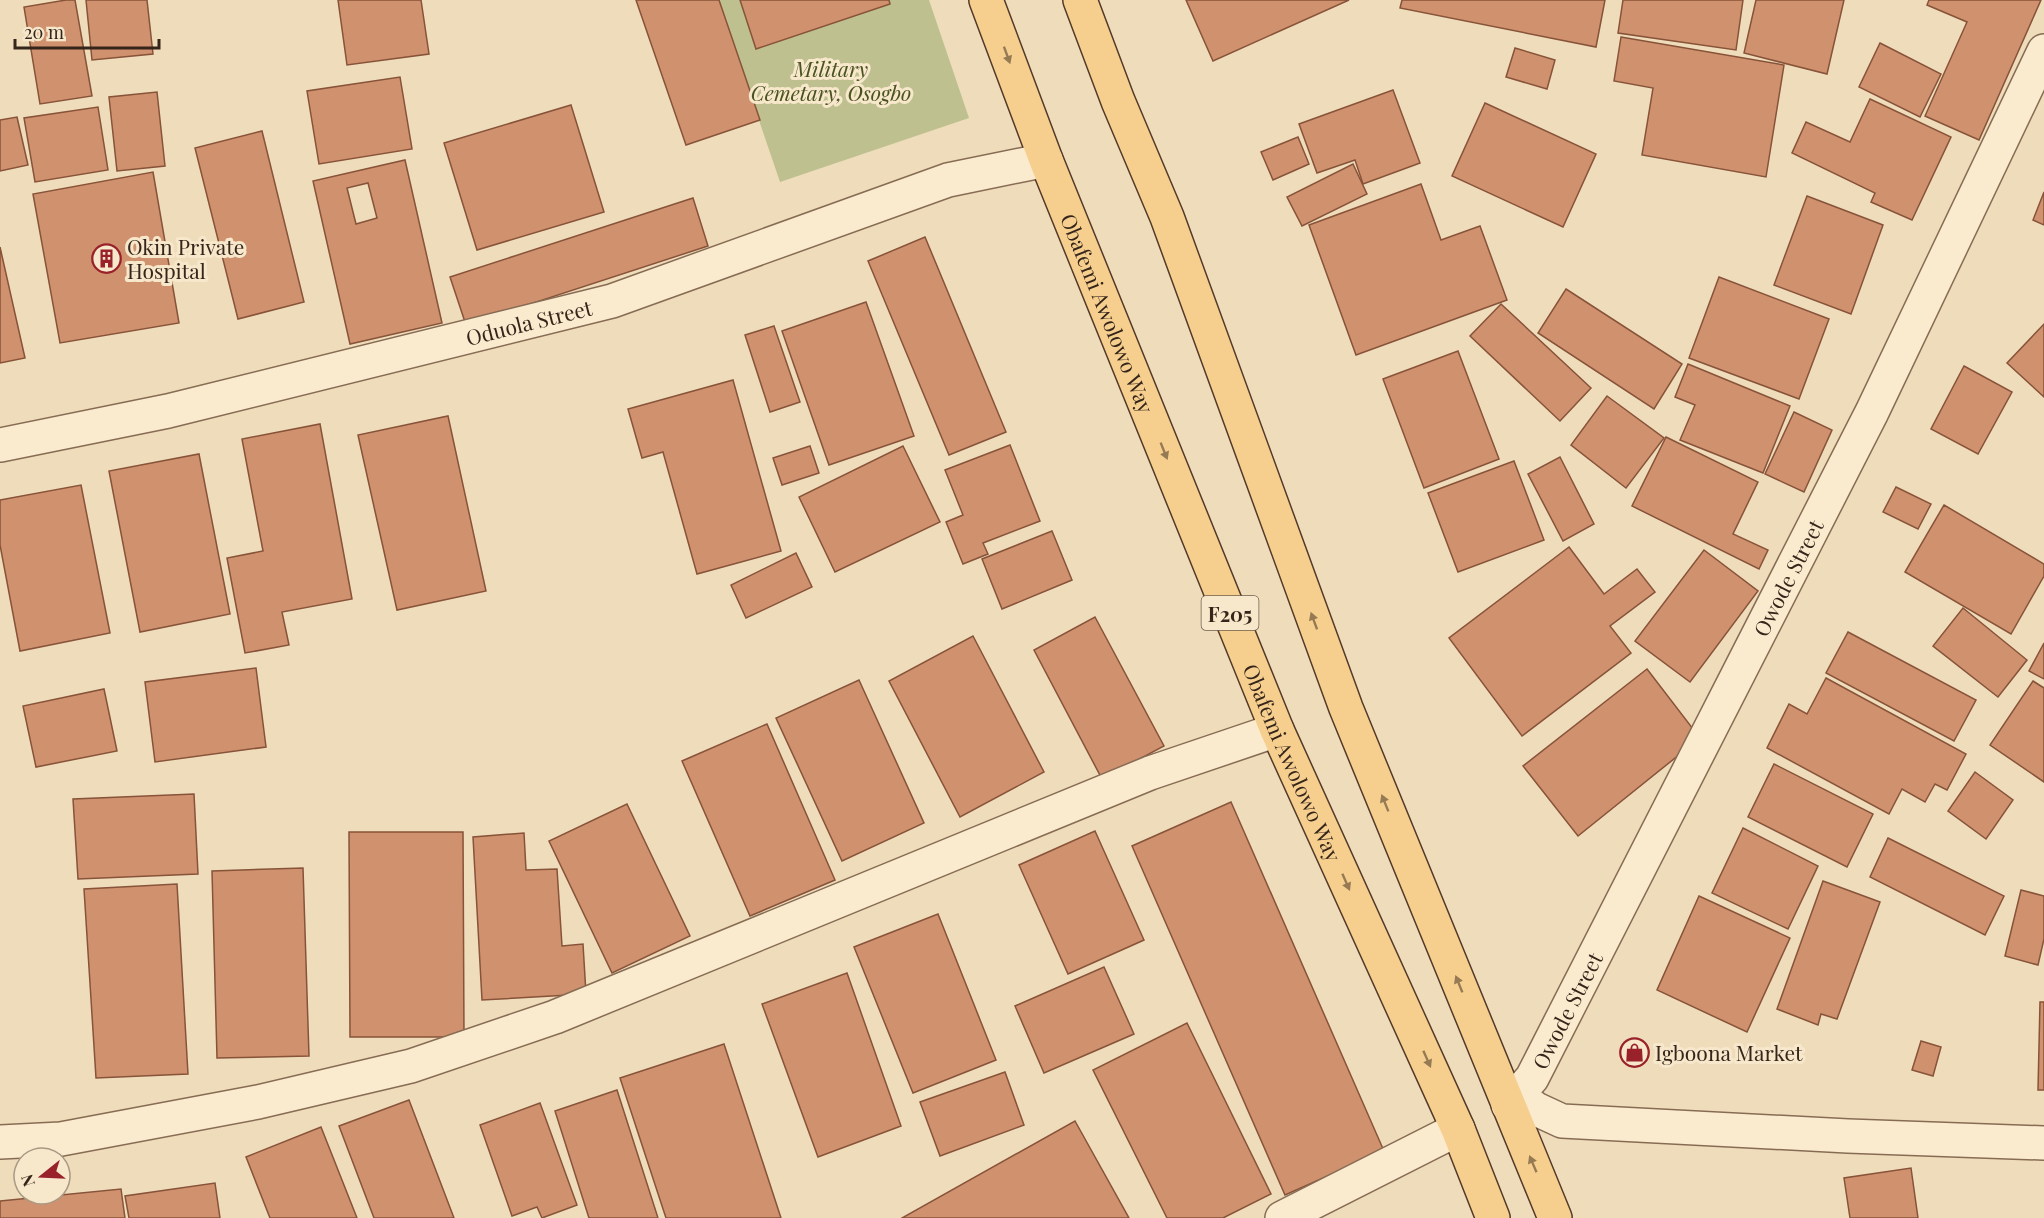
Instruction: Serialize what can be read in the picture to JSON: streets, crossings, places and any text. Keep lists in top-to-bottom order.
{
  "streets": {
    "main road": ["Obafemi Awolowo Way", "F205"],
    "street": ["Oduola Street", "Owode Street"]
  },
  "crossings": [
    ["Obafemi Awolowo Way", "Oduola Street"]
  ],
  "parks": ["Military Cemetary, Osogbo"],
  "places": {
    "building": ["Okin Private Hospital"],
    "shop": ["Igboona Market"]
  },
  "scale_bar": "20 m",
  "north": "left"
}
